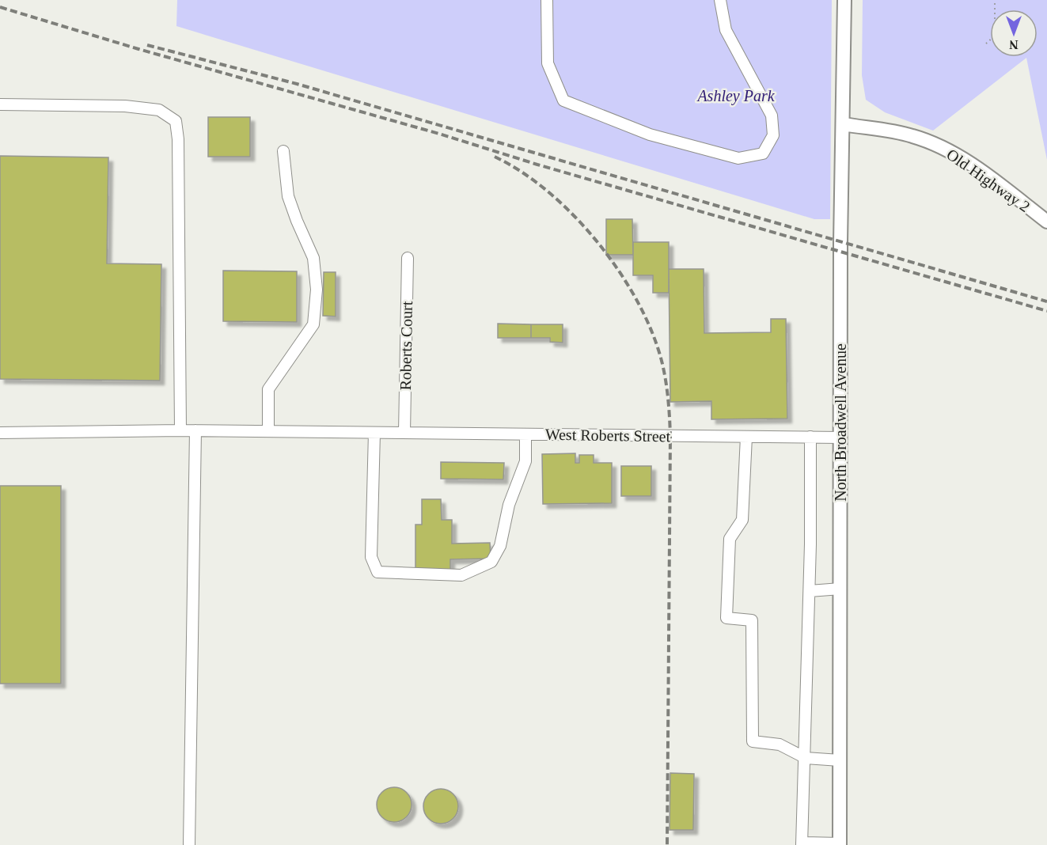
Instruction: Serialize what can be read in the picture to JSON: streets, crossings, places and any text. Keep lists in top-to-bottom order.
{
  "streets": {
    "main road": ["Old Highway 2", "North Broadwell Avenue"],
    "street": ["Roberts Court", "West Roberts Street"]
  },
  "crossings": [
    ["Old Highway 2", "North Broadwell Avenue"],
    ["Roberts Court", "West Roberts Street"],
    ["North Broadwell Avenue", "West Roberts Street"]
  ],
  "parks": ["Ashley Park"],
  "north": "bottom"
}
